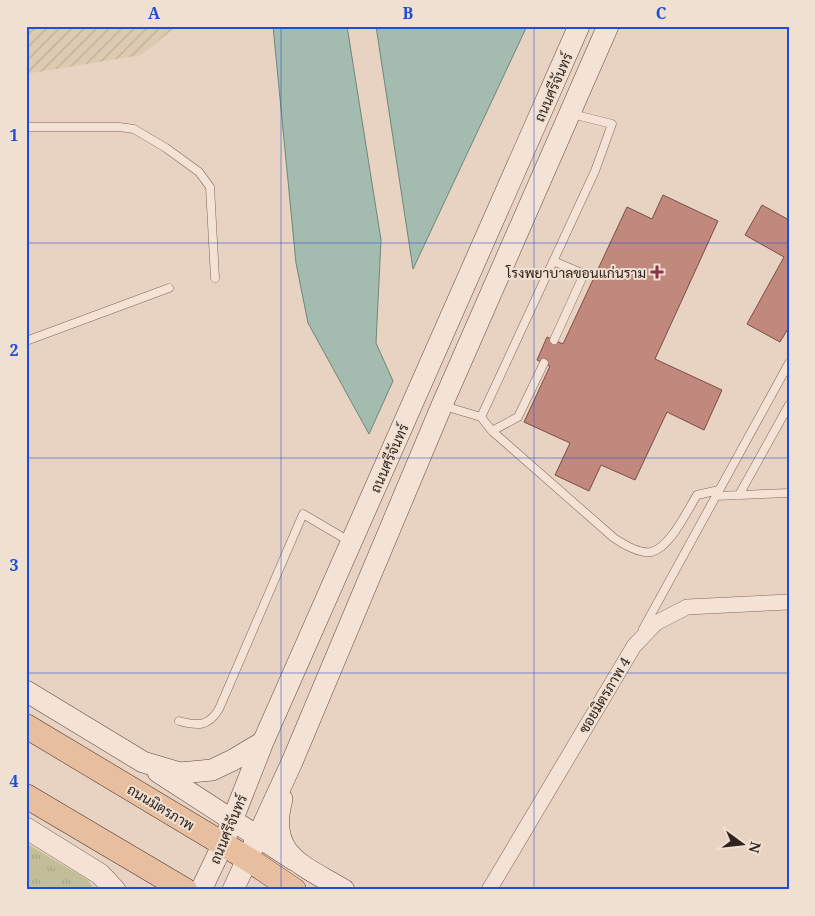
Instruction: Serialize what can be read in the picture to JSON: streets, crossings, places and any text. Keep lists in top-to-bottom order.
{
  "streets": {
    "main road": ["ถนนศรีจันทร์", "ถนนมิตรภาพ"],
    "street": ["ซอยมิตรภาพ 4"]
  },
  "crossings": [
    ["ถนนศรีจันทร์", "ถนนมิตรภาพ"]
  ],
  "places": {
    "health": ["โรงพยาบาลขอนแก่นราม"]
  },
  "north": "right",
  "grid": {
    "columns": ["A", "B", "C"],
    "rows": [
      "1",
      "2",
      "3",
      "4"
    ]
  }
}
